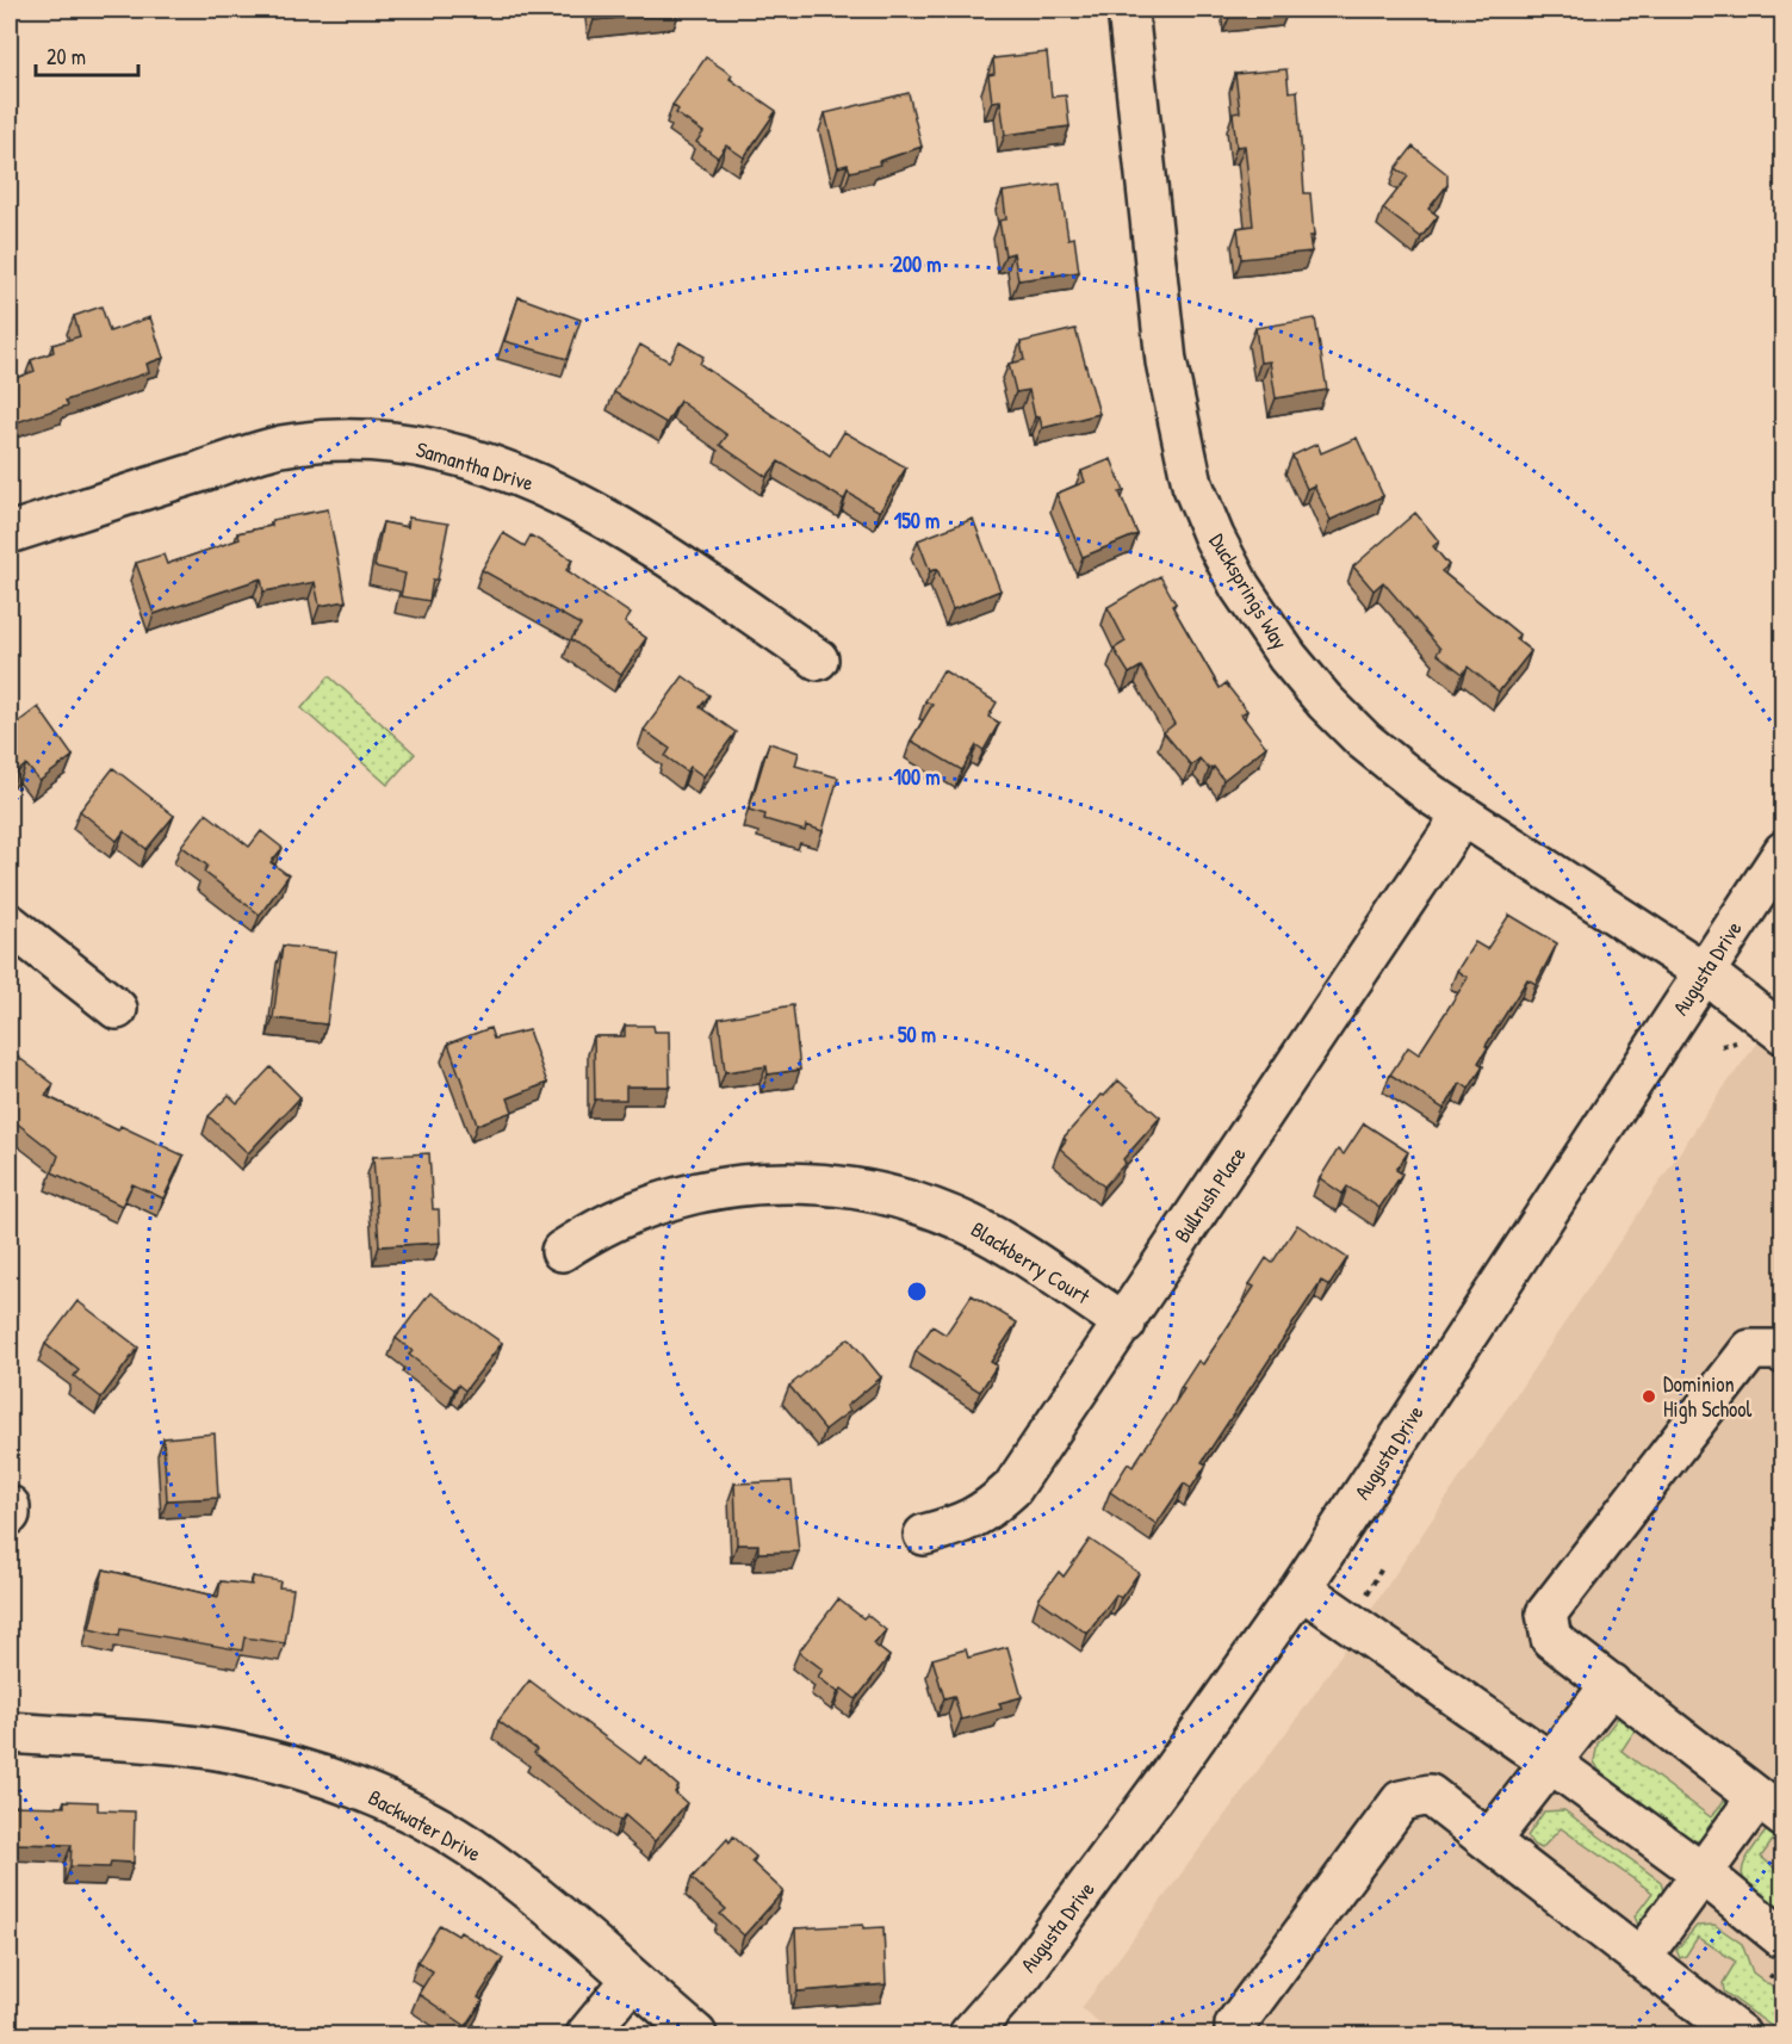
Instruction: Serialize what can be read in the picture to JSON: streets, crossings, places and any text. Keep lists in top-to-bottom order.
{
  "streets": {
    "street": [
      "Samantha Drive",
      "Ducksprings Way",
      "Augusta Drive",
      "Bullrush Place",
      "Blackberry Court",
      "Backwater Drive"
    ]
  },
  "crossings": [
    ["Ducksprings Way", "Augusta Drive"],
    ["Ducksprings Way", "Bullrush Place"],
    ["Bullrush Place", "Blackberry Court"]
  ],
  "places": ["Dominion High School"],
  "scale_bar": "20 m",
  "rings": [
    "200 m",
    "150 m",
    "100 m",
    "50 m"
  ]
}
